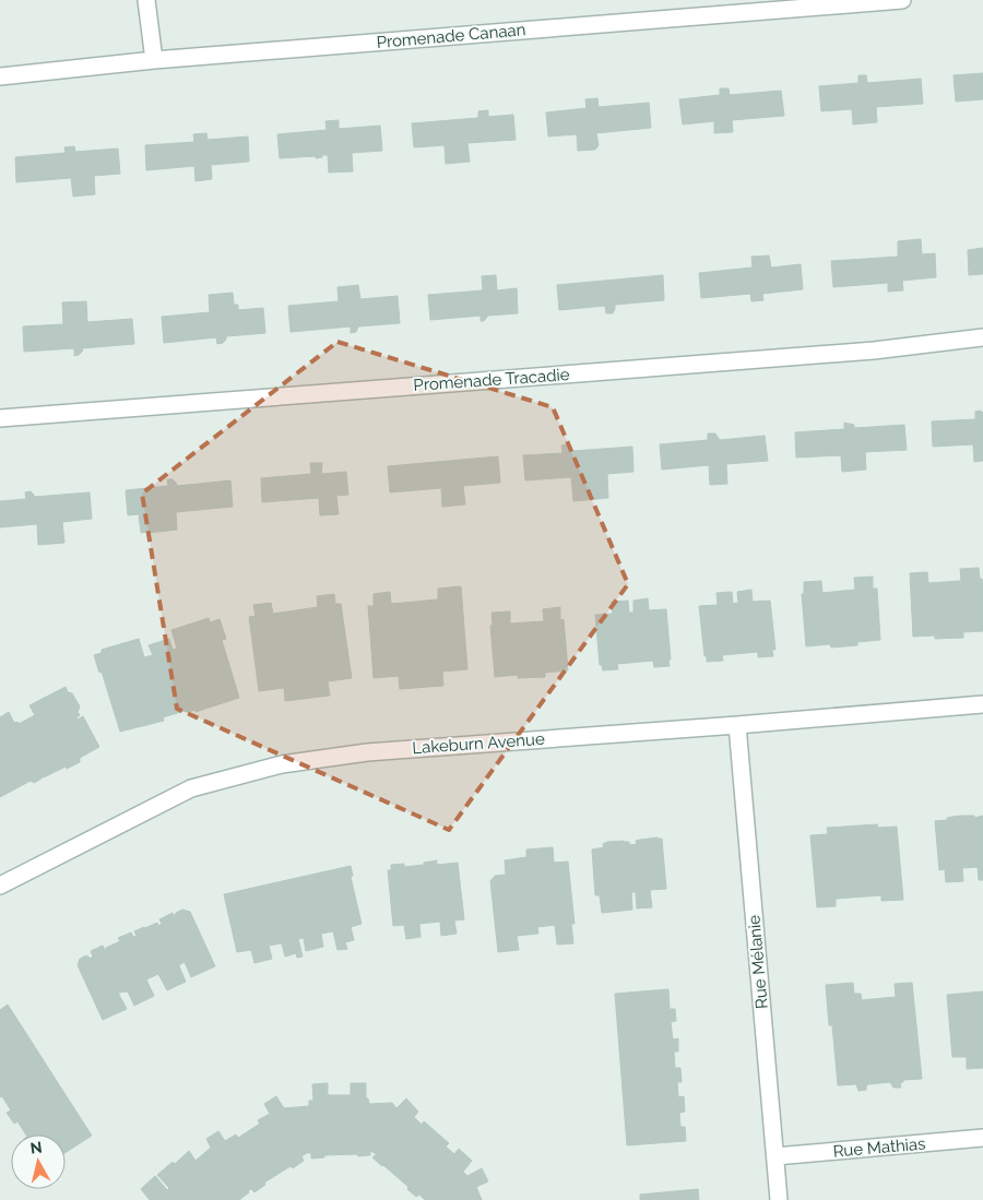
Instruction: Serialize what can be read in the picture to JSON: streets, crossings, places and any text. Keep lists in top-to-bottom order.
{
  "streets": {
    "street": [
      "Promenade Canaan",
      "Promenade Tracadie",
      "Lakeburn Avenue",
      "Rue Mélanie",
      "Rue Mathias"
    ]
  },
  "crossings": [
    ["Lakeburn Avenue", "Rue Mélanie"],
    ["Rue Mélanie", "Rue Mathias"]
  ],
  "north": "top"
}
